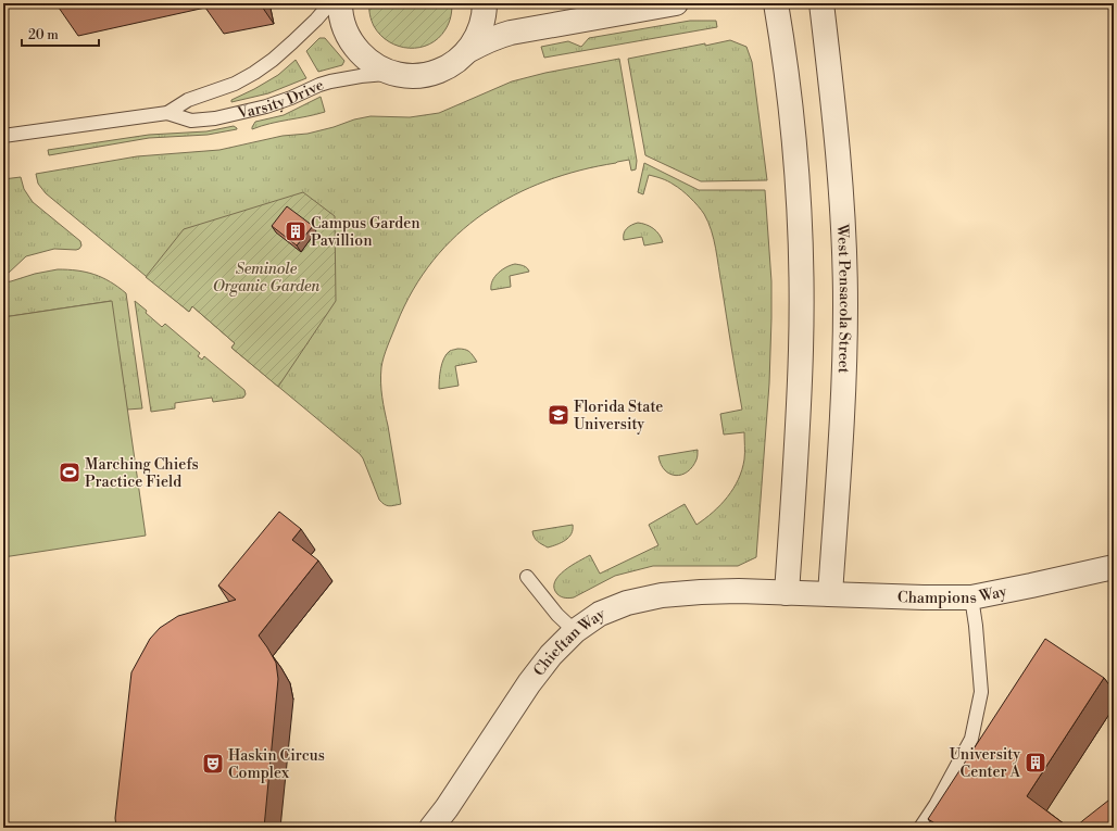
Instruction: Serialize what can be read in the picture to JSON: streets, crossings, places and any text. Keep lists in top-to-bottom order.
{
  "streets": {
    "street": ["West Pensacola Street", "Champions Way", "Chieftan Way"],
    "lane": ["Varsity Drive"]
  },
  "crossings": [
    ["West Pensacola Street", "Champions Way"],
    ["Champions Way", "Chieftan Way"]
  ],
  "parks": ["Seminole Organic Garden"],
  "places": {
    "building": ["Campus Garden Pavillion", "University Center A"],
    "school or university": ["Florida State University"],
    "sports": ["Marching Chiefs Practice Field"],
    "theatre": ["Haskin Circus Complex"]
  },
  "scale_bar": "20 m"
}
